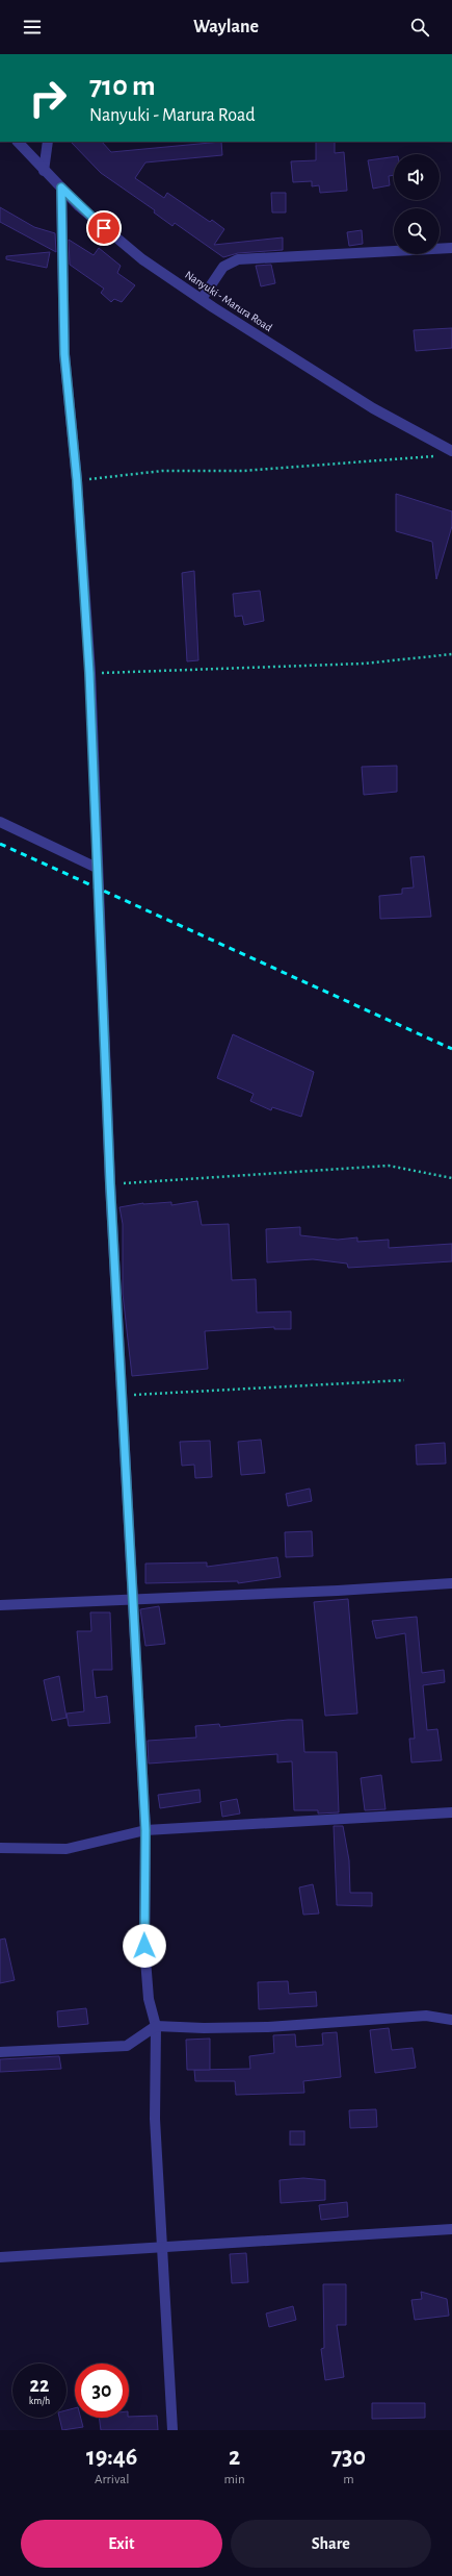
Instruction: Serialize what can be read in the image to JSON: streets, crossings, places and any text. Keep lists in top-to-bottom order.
{
  "streets": {
    "street": ["Nanyuki - Marura Road"]
  },
  "page": {
    "header": "Waylane",
    "turn": ["710 m", "Nanyuki - Marura Road"],
    "speed": "22 km/h",
    "limit": "30",
    "eta": [
      "19:46",
      "Arrival",
      "2",
      "min",
      "730",
      "m"
    ],
    "buttons": ["Exit", "Share"]
  }
}
